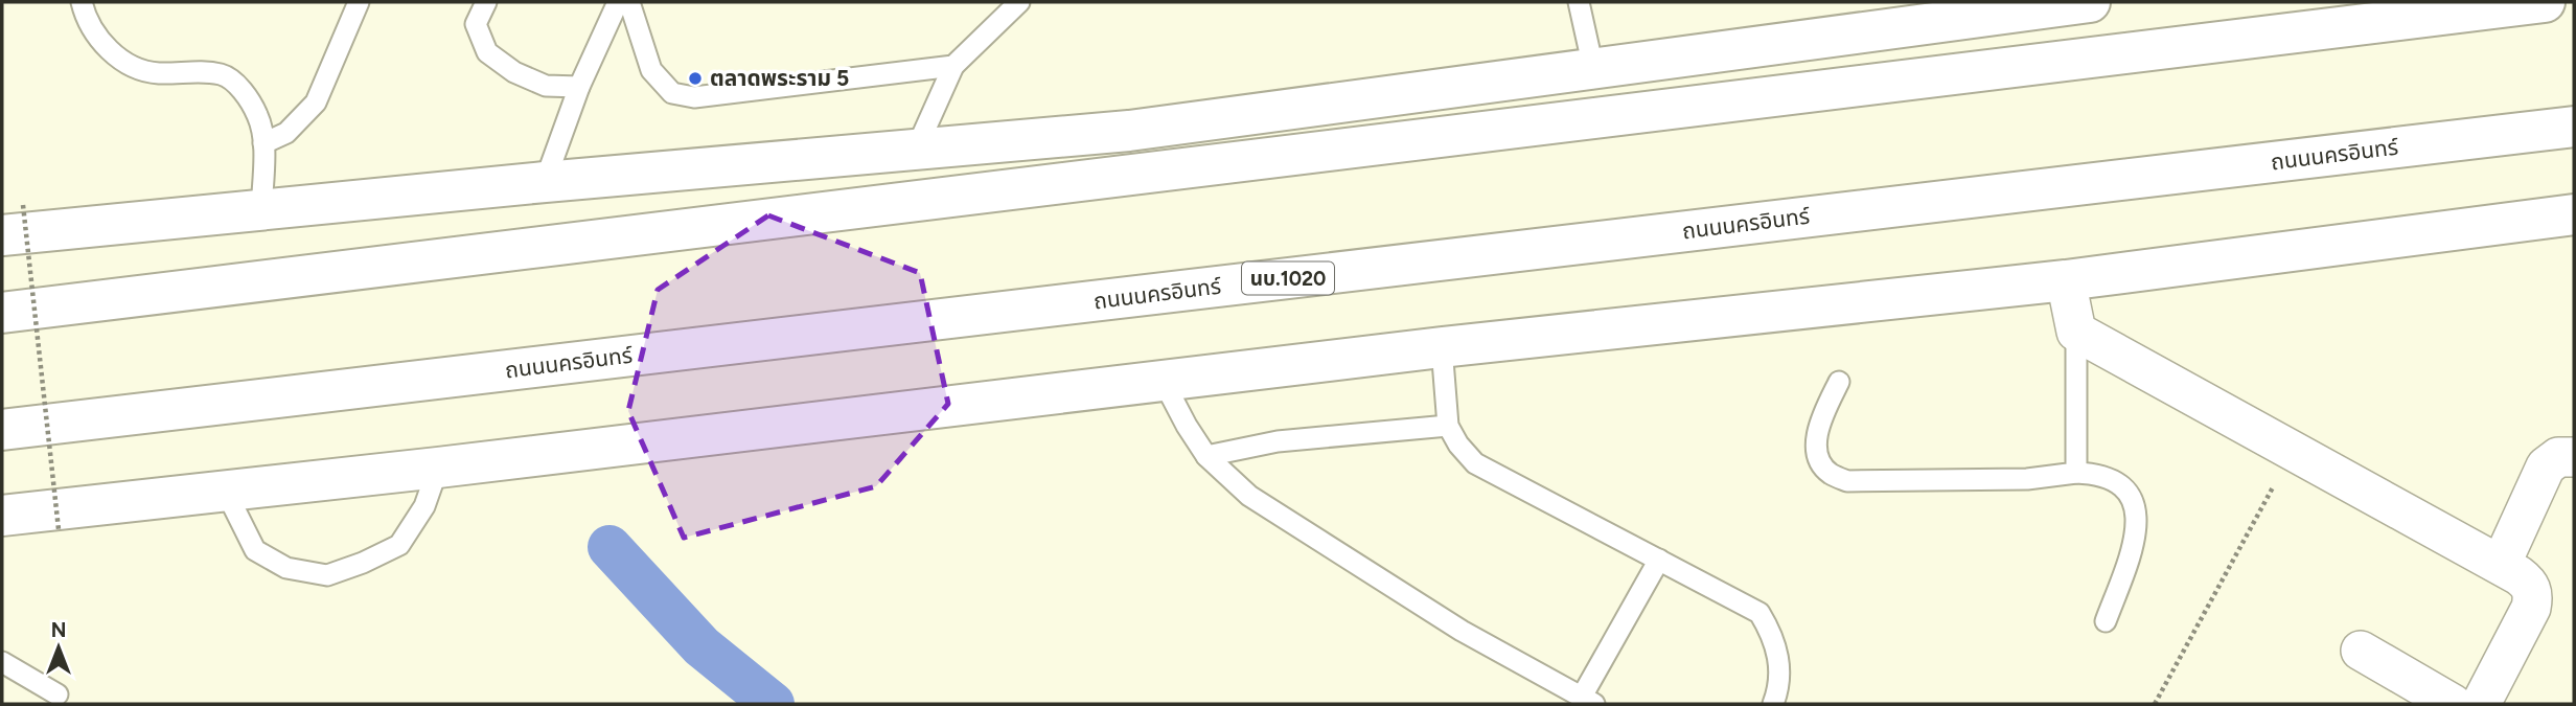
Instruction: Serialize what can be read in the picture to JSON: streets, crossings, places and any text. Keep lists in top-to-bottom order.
{
  "streets": {
    "main road": ["ถนนนครอินทร์", "นบ.1020"]
  },
  "places": ["ตลาดพระราม 5"],
  "north": "top"
}
